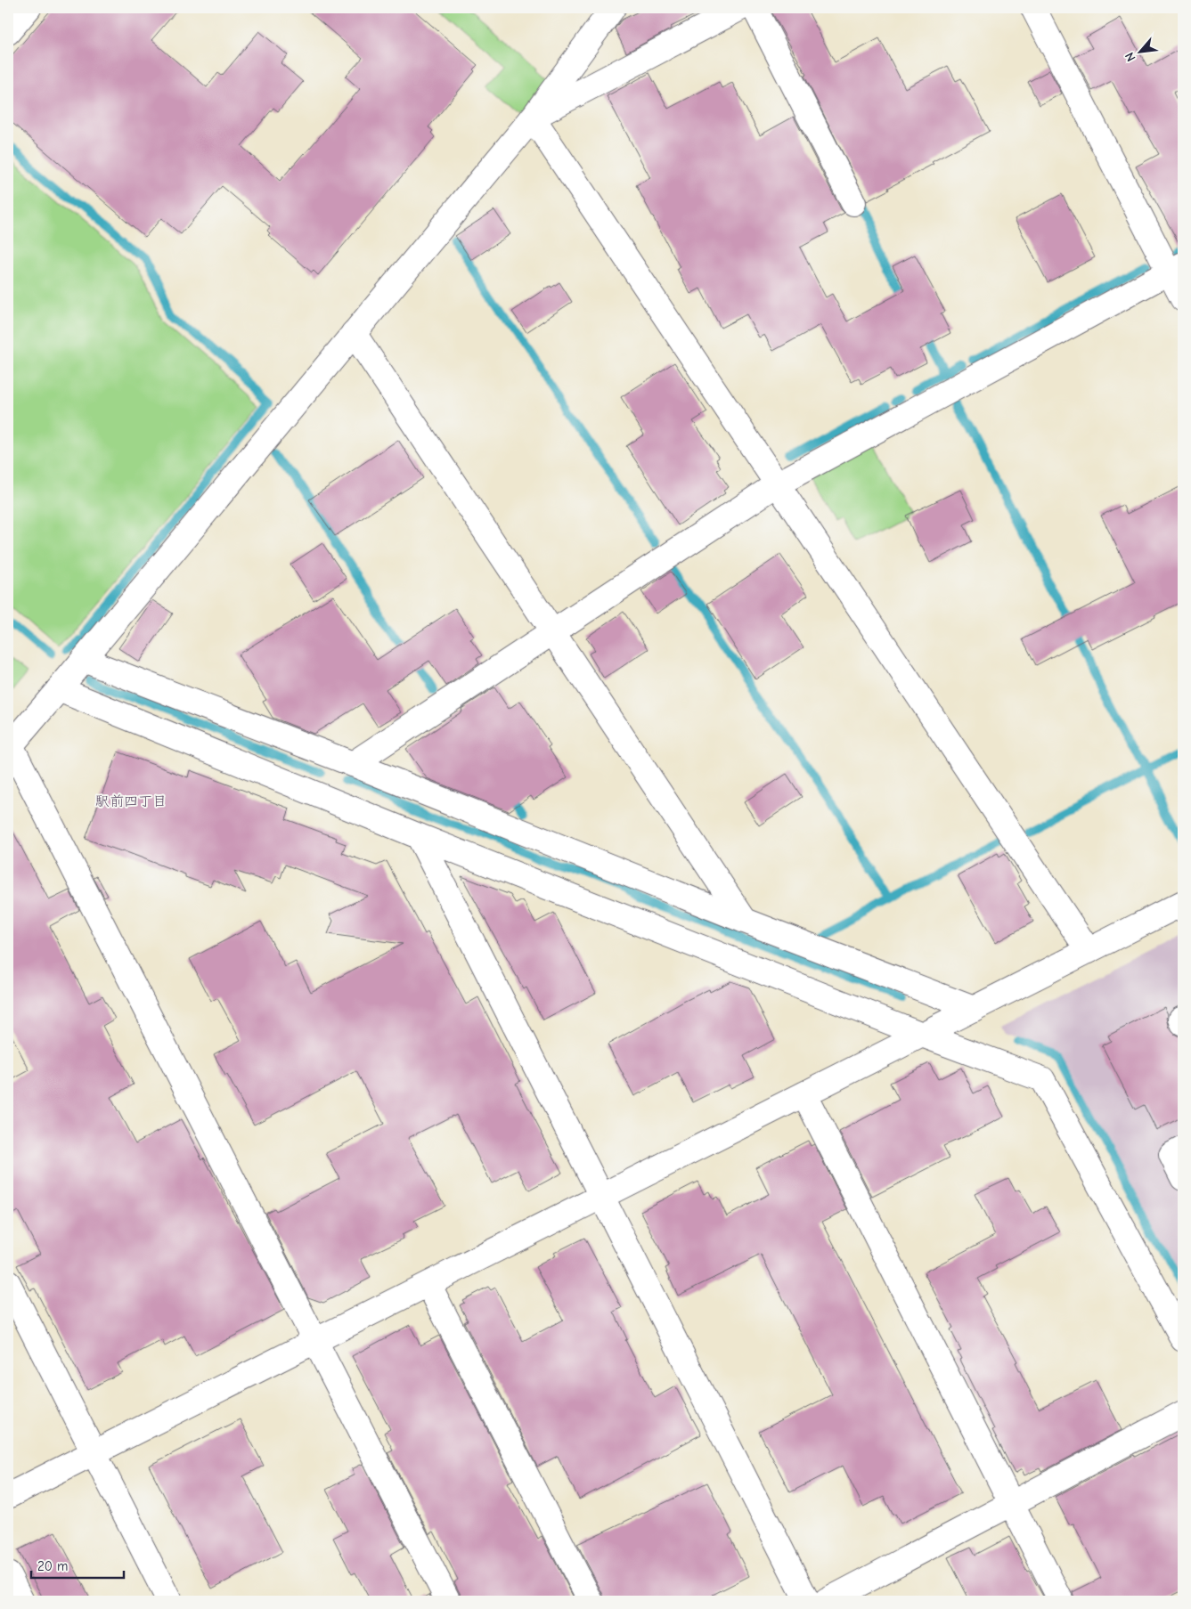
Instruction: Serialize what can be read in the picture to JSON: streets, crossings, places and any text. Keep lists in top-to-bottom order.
{
  "districts": ["駅前四丁目"],
  "scale_bar": "20 m",
  "north": "bottom left"
}
